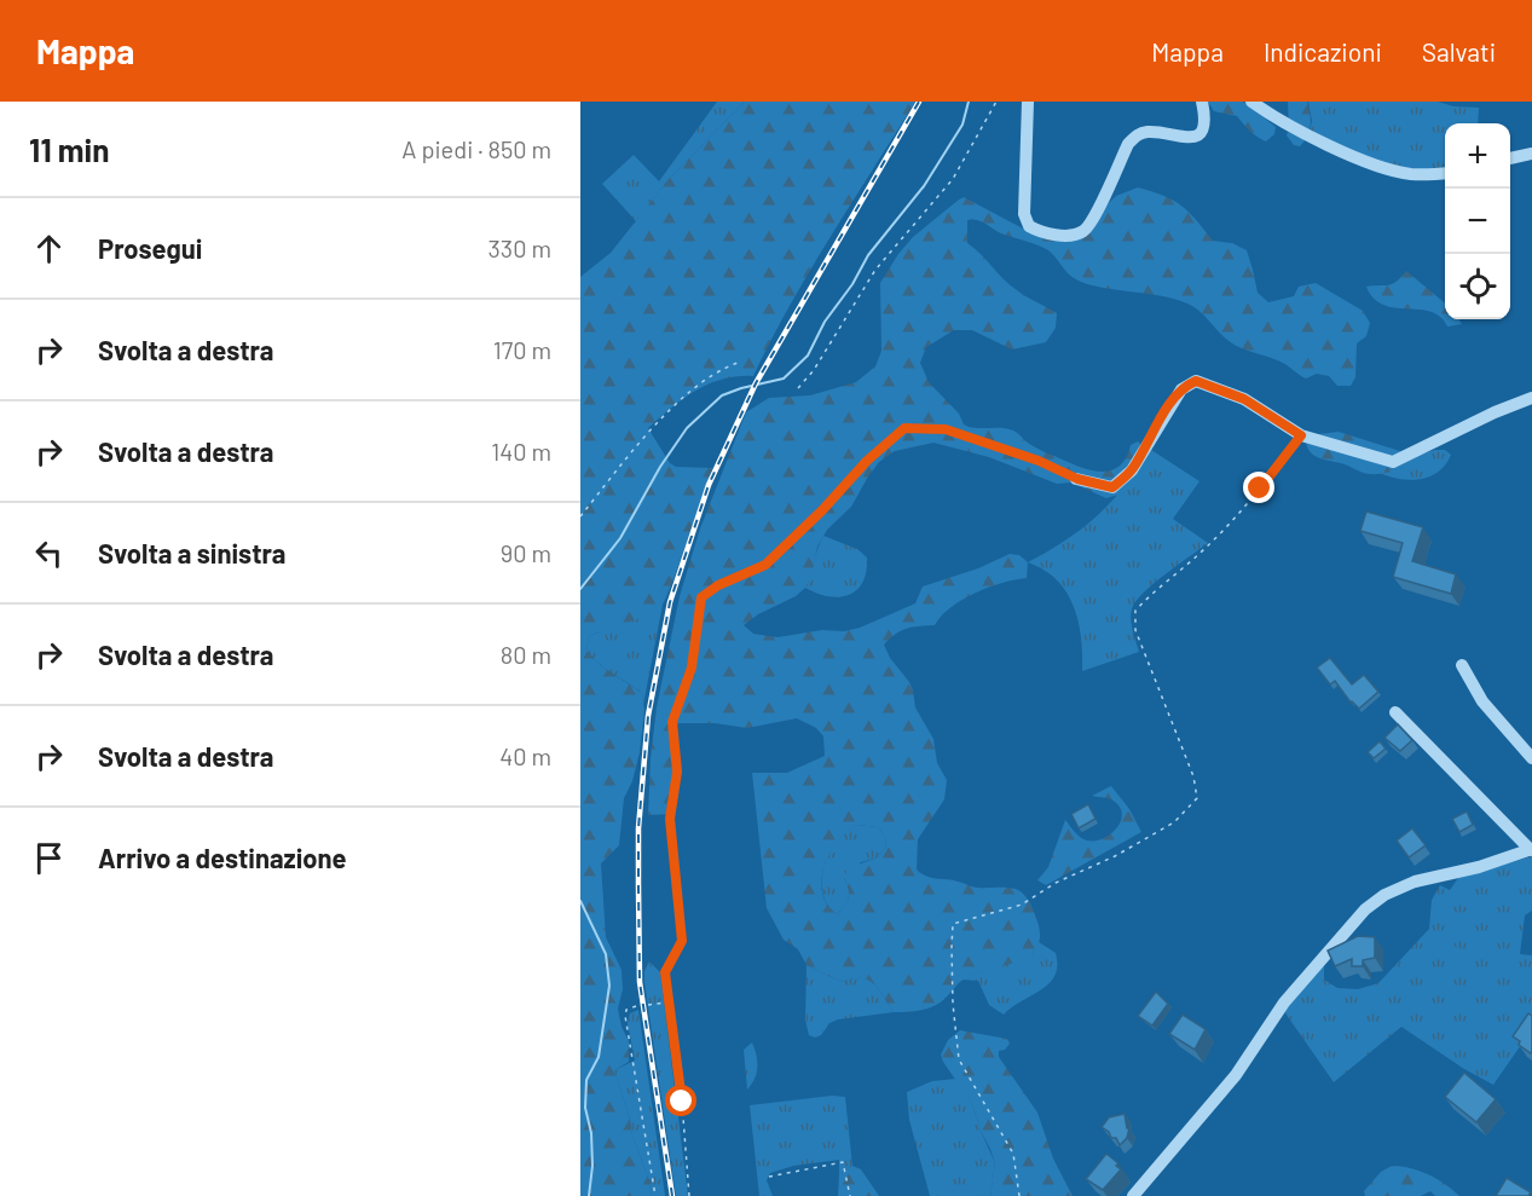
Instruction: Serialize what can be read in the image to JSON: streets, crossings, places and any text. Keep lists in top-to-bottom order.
{
  "page": {
    "header": "Mappa",
    "nav": ["Mappa", "Indicazioni", "Salvati"],
    "heading": ["11 min", "A piedi · 850 m"],
    "map_buttons": ["+", "−"],
    "list": [
      ["Prosegui", "330 m"],
      ["Svolta a destra", "170 m"],
      ["Svolta a destra", "140 m"],
      ["Svolta a sinistra", "90 m"],
      ["Svolta a destra", "80 m"],
      ["Svolta a destra", "40 m"],
      "Arrivo a destinazione"
    ]
  }
}
